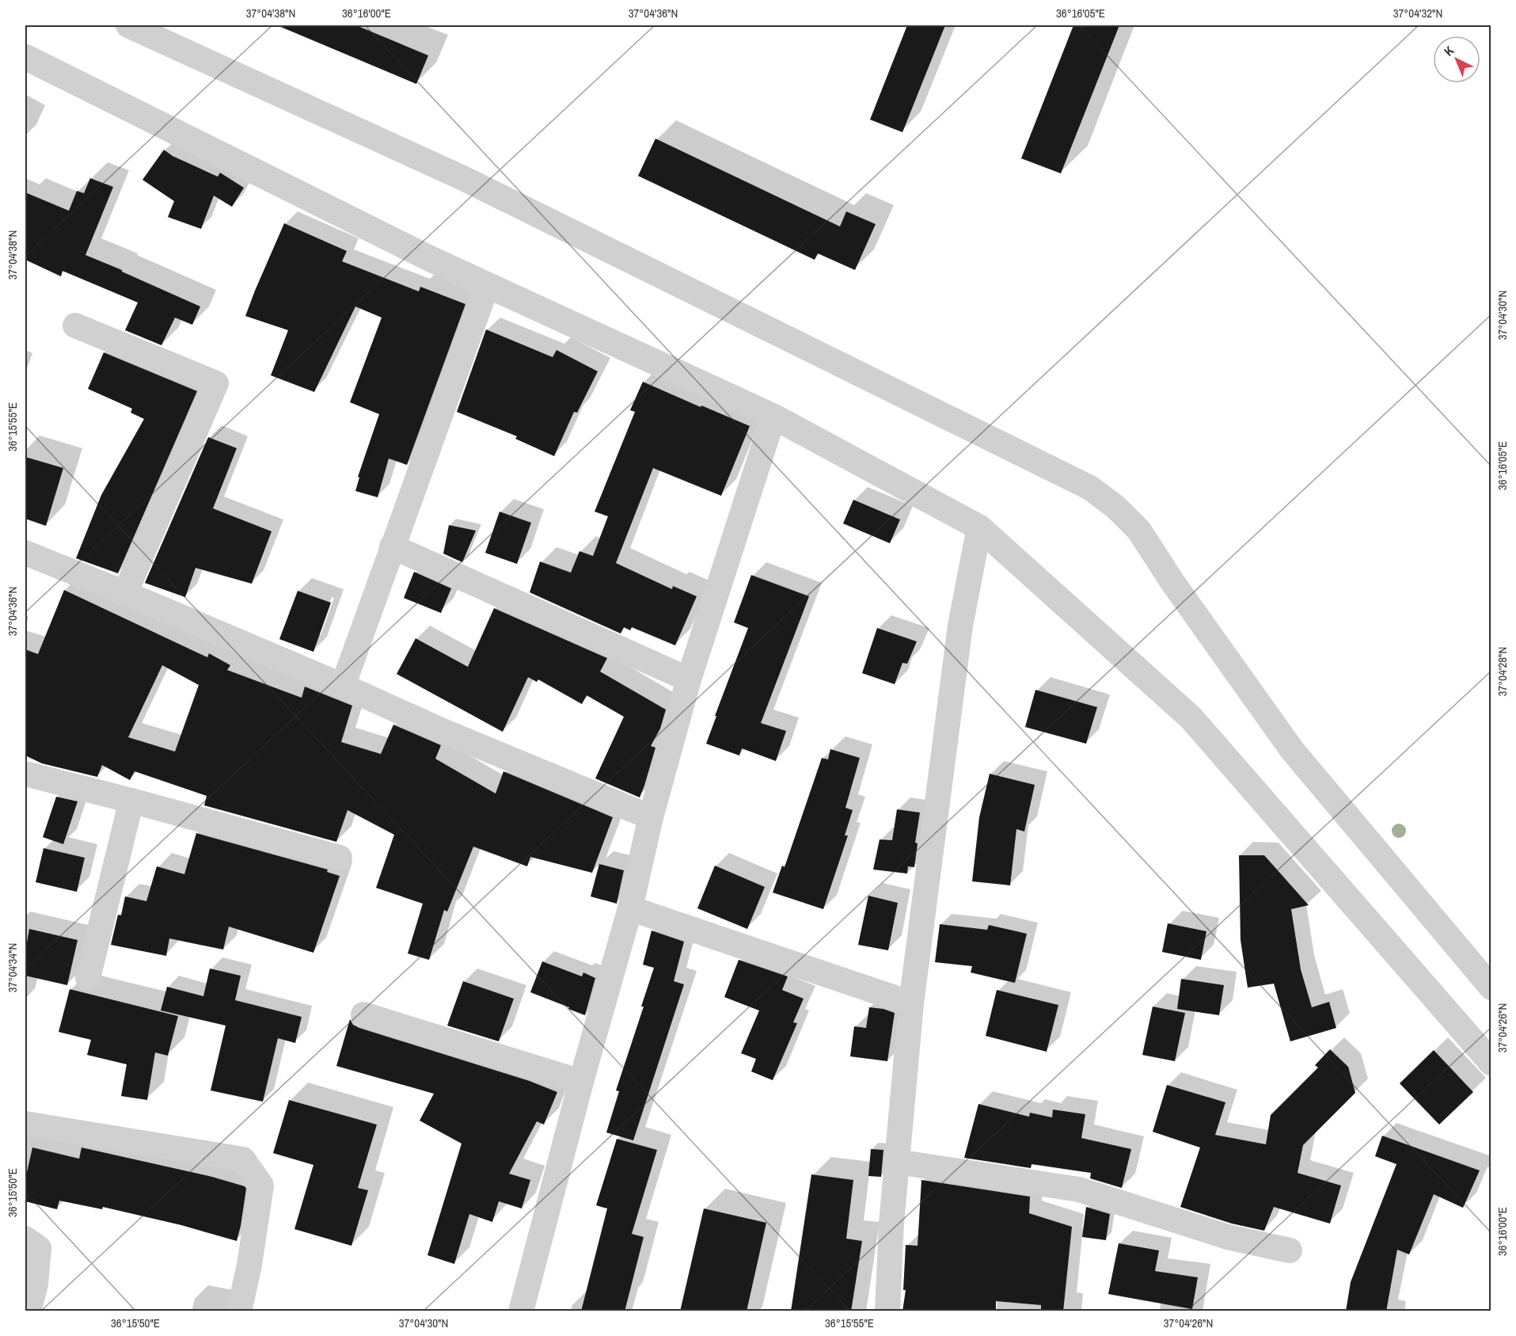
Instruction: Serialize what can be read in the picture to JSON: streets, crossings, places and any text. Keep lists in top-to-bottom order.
{
  "north": "top left",
  "coordinates": [
    "37°04'38\"N",
    "36°16'00\"E",
    "37°04'36\"N",
    "36°16'05\"E",
    "37°04'32\"N",
    "37°04'30\"N",
    "36°15'55\"E",
    "37°04'28\"N",
    "37°04'34\"N",
    "37°04'26\"N",
    "36°15'50\"E"
  ]
}
